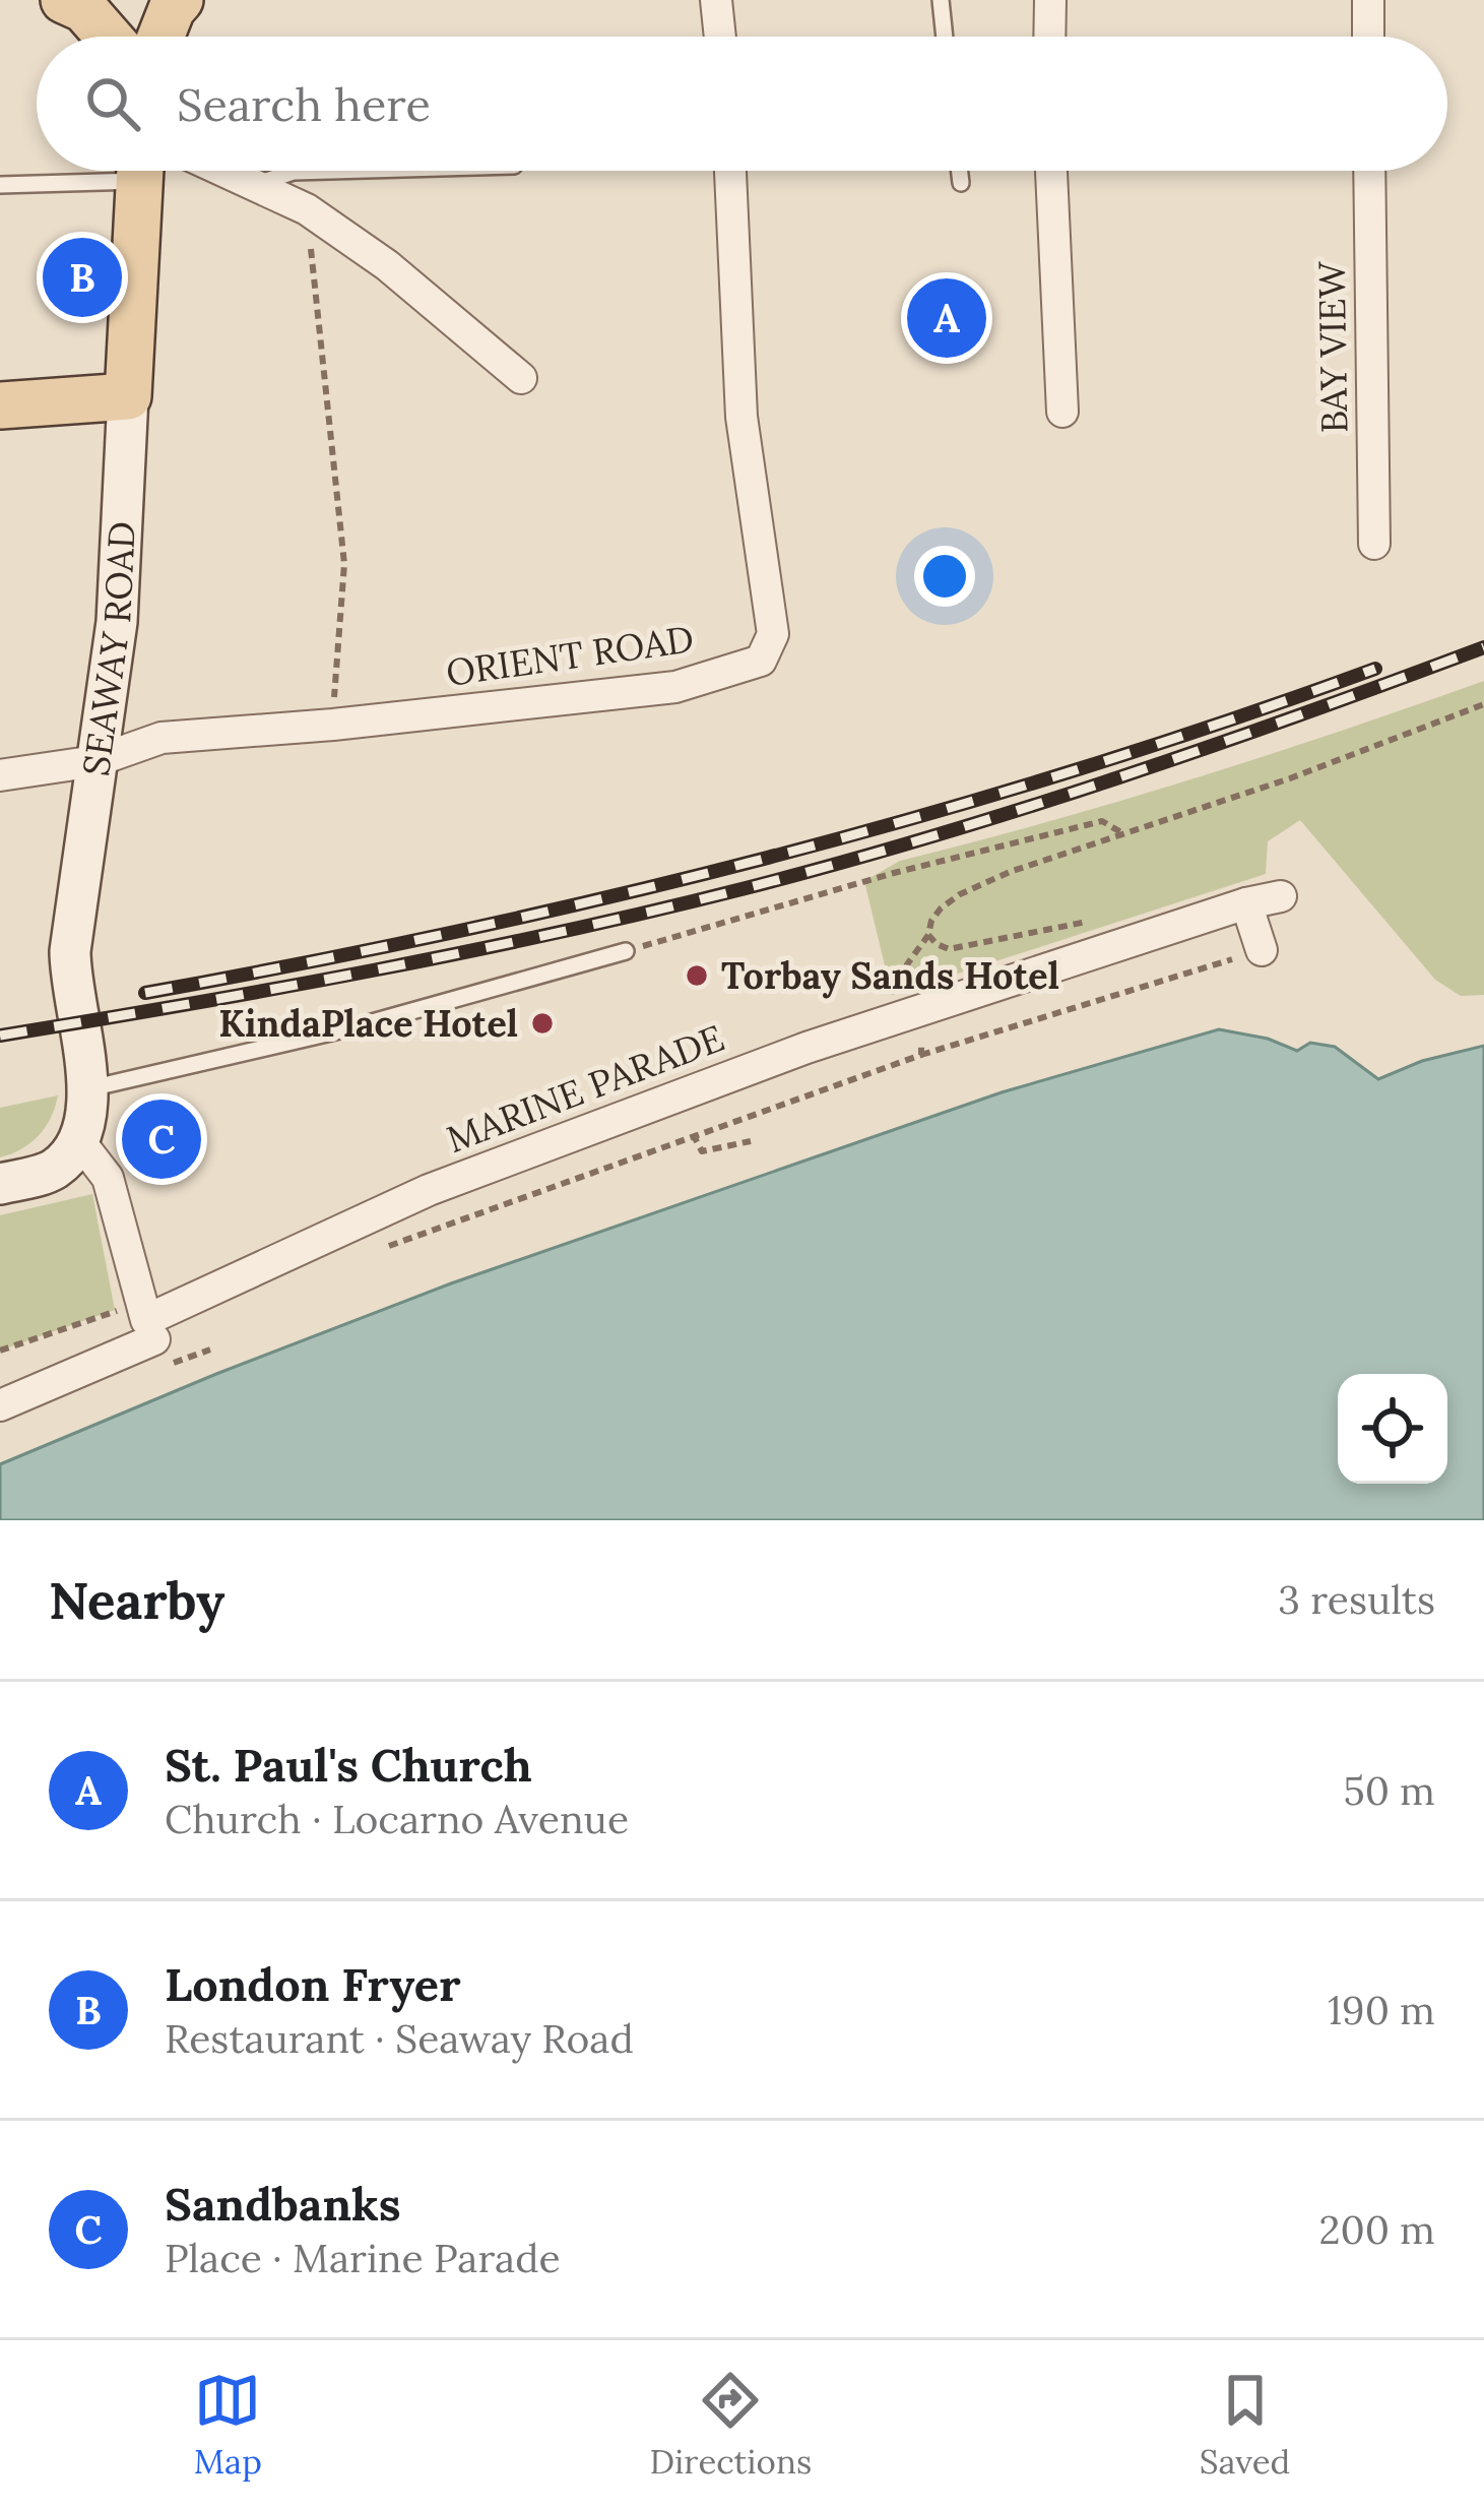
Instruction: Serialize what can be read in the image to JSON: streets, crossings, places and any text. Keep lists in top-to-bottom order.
{
  "streets": {
    "main road": ["SEAWAY ROAD"],
    "street": ["BAY VIEW", "ORIENT ROAD", "MARINE PARADE"]
  },
  "crossings": [
    ["SEAWAY ROAD", "ORIENT ROAD"],
    ["SEAWAY ROAD", "MARINE PARADE"]
  ],
  "places": ["Torbay Sands Hotel", "KindaPlace Hotel"],
  "page": {
    "search": "Search here",
    "pins": ["B", "A", "C"],
    "heading": ["Nearby", "3 results"],
    "list": [
      {
        "mark": "A",
        "name": "St. Paul's Church",
        "note": "Church · Locarno Avenue",
        "value": "50 m"
      },
      {
        "mark": "B",
        "name": "London Fryer",
        "note": "Restaurant · Seaway Road",
        "value": "190 m"
      },
      {
        "mark": "C",
        "name": "Sandbanks",
        "note": "Place · Marine Parade",
        "value": "200 m"
      }
    ],
    "nav": ["Map", "Directions", "Saved"]
  }
}
